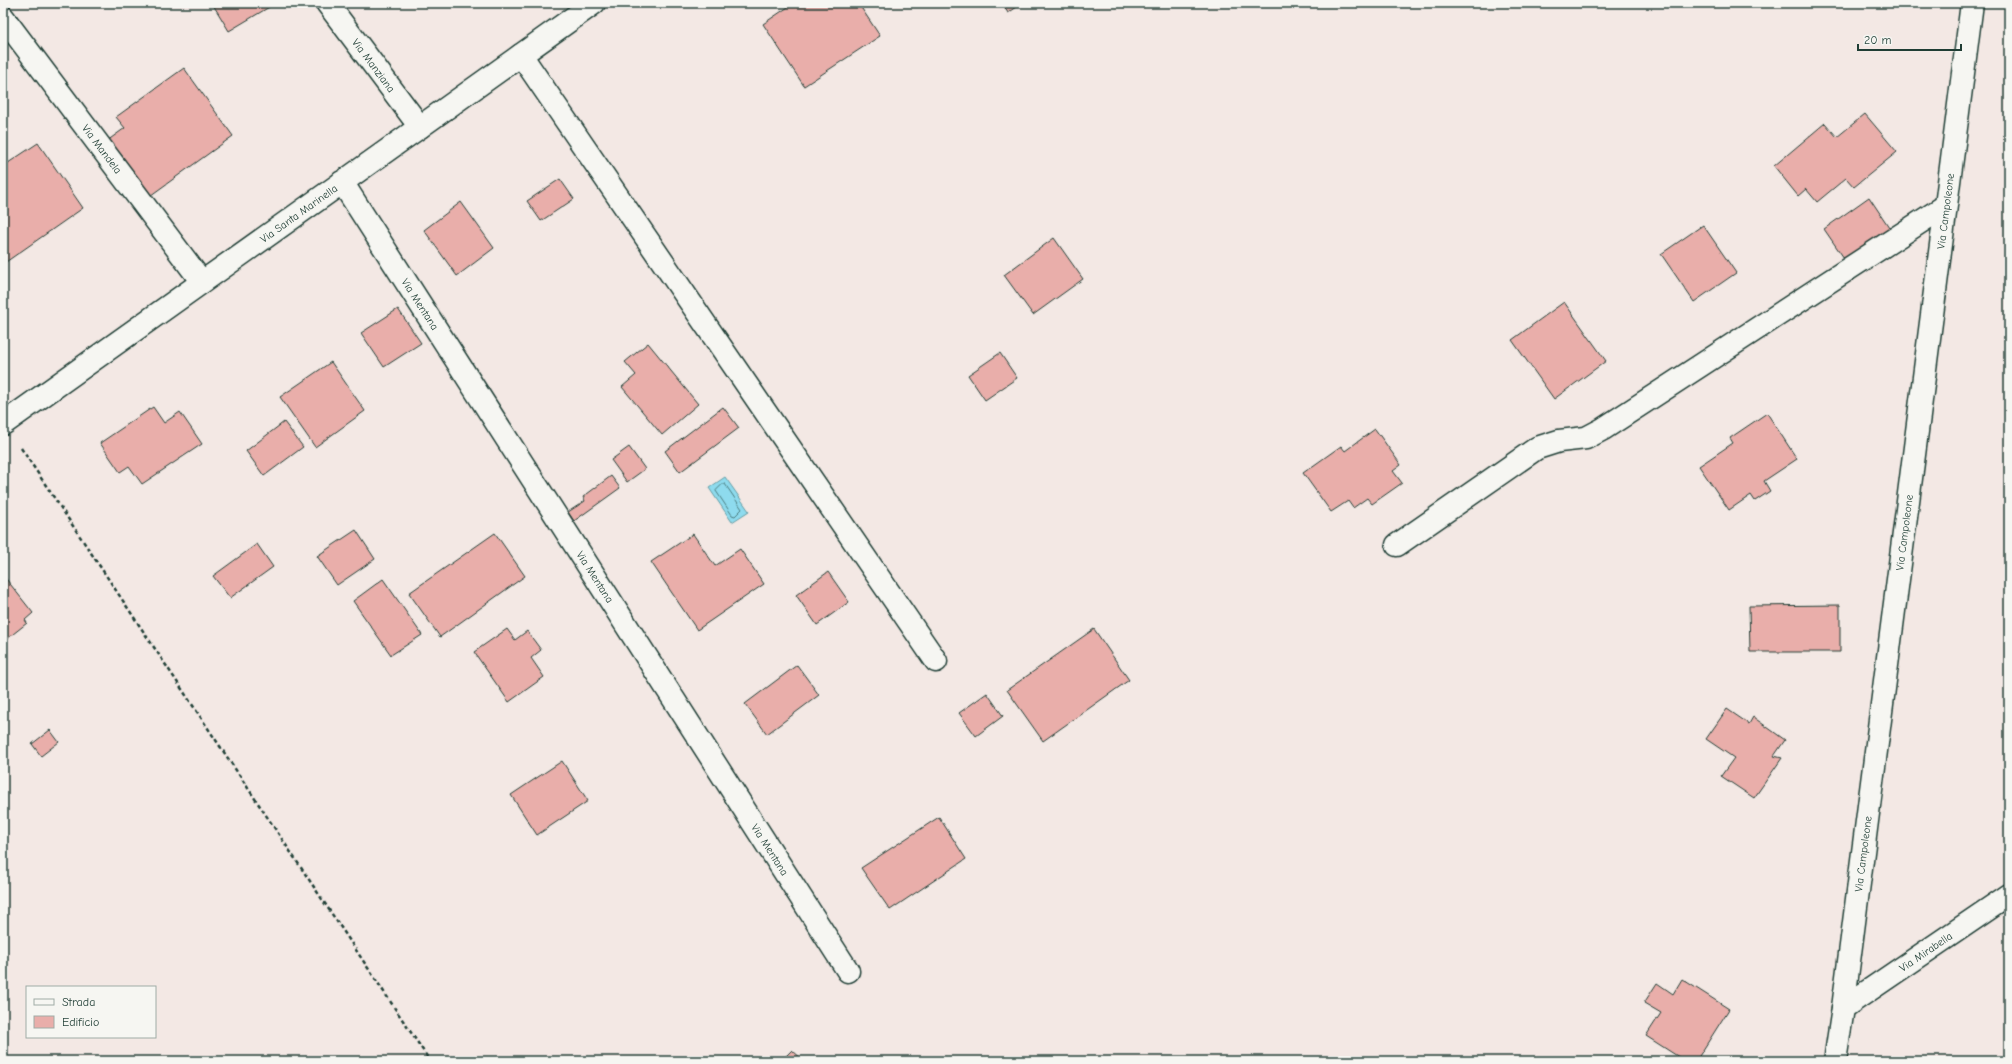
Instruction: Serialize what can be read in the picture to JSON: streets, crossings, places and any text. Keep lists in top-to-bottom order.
{
  "streets": {
    "street": [
      "Via Manziana",
      "Via Mandela",
      "Via Campoleone",
      "Via Santa Marinella",
      "Via Mentana",
      "Via Mirabella"
    ]
  },
  "crossings": [
    ["Via Manziana", "Via Santa Marinella"],
    ["Via Mandela", "Via Santa Marinella"],
    ["Via Campoleone", "Via Mirabella"],
    ["Via Santa Marinella", "Via Mentana"]
  ],
  "legend": ["Strada", "Edificio"],
  "scale_bar": "20 m"
}
